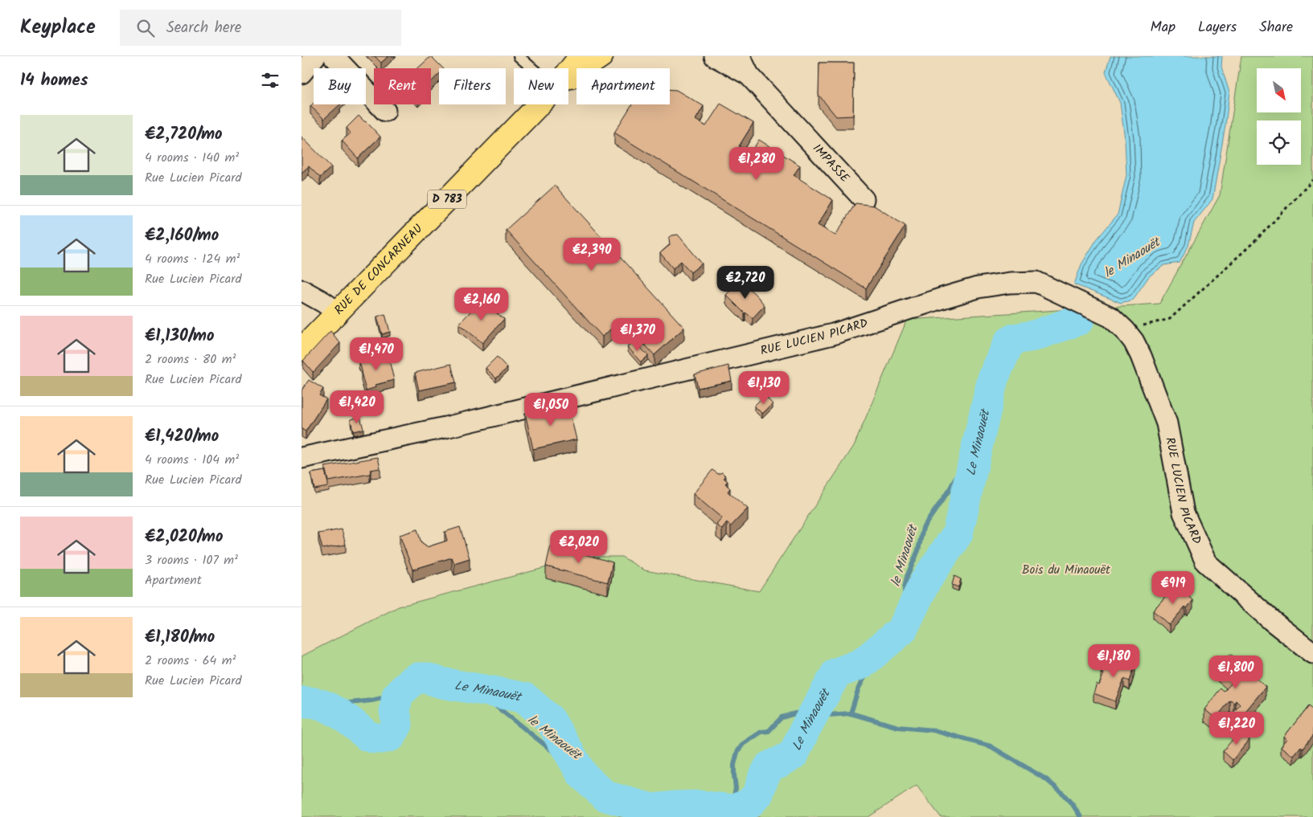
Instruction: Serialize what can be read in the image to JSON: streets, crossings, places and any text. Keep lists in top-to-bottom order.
{
  "streets": {
    "main road": ["D 783", "RUE DE CONCARNEAU"],
    "street": ["IMPASSE", "RUE LUCIEN PICARD"]
  },
  "water": ["le Minaouët", "Le Minaouët"],
  "parks": ["Bois du Minaouët"],
  "north": "bottom right",
  "page": {
    "header": "Keyplace",
    "search": "Search here",
    "nav": ["Map", "Layers", "Share"],
    "heading": "14 homes",
    "chip": [
      "Buy",
      "Rent",
      "Filters",
      "New",
      "Apartment"
    ],
    "list": [
      {
        "name": "€2,720/mo",
        "note": "4 rooms · 140 m² · Rue Lucien Picard"
      },
      {
        "name": "€2,160/mo",
        "note": "4 rooms · 124 m² · Rue Lucien Picard"
      },
      {
        "name": "€1,130/mo",
        "note": "2 rooms · 80 m² · Rue Lucien Picard"
      },
      {
        "name": "€1,420/mo",
        "note": "4 rooms · 104 m² · Rue Lucien Picard"
      },
      {
        "name": "€2,020/mo",
        "note": "3 rooms · 107 m² · Apartment"
      },
      {
        "name": "€1,180/mo",
        "note": "2 rooms · 64 m² · Rue Lucien Picard"
      }
    ],
    "price": [
      "€1,280",
      "€2,390",
      "€2,720",
      "€2,160",
      "€1,370",
      "€1,470",
      "€1,130",
      "€1,420",
      "€1,050",
      "€2,020",
      "€919",
      "€1,180",
      "€1,800",
      "€1,220"
    ]
  }
}
